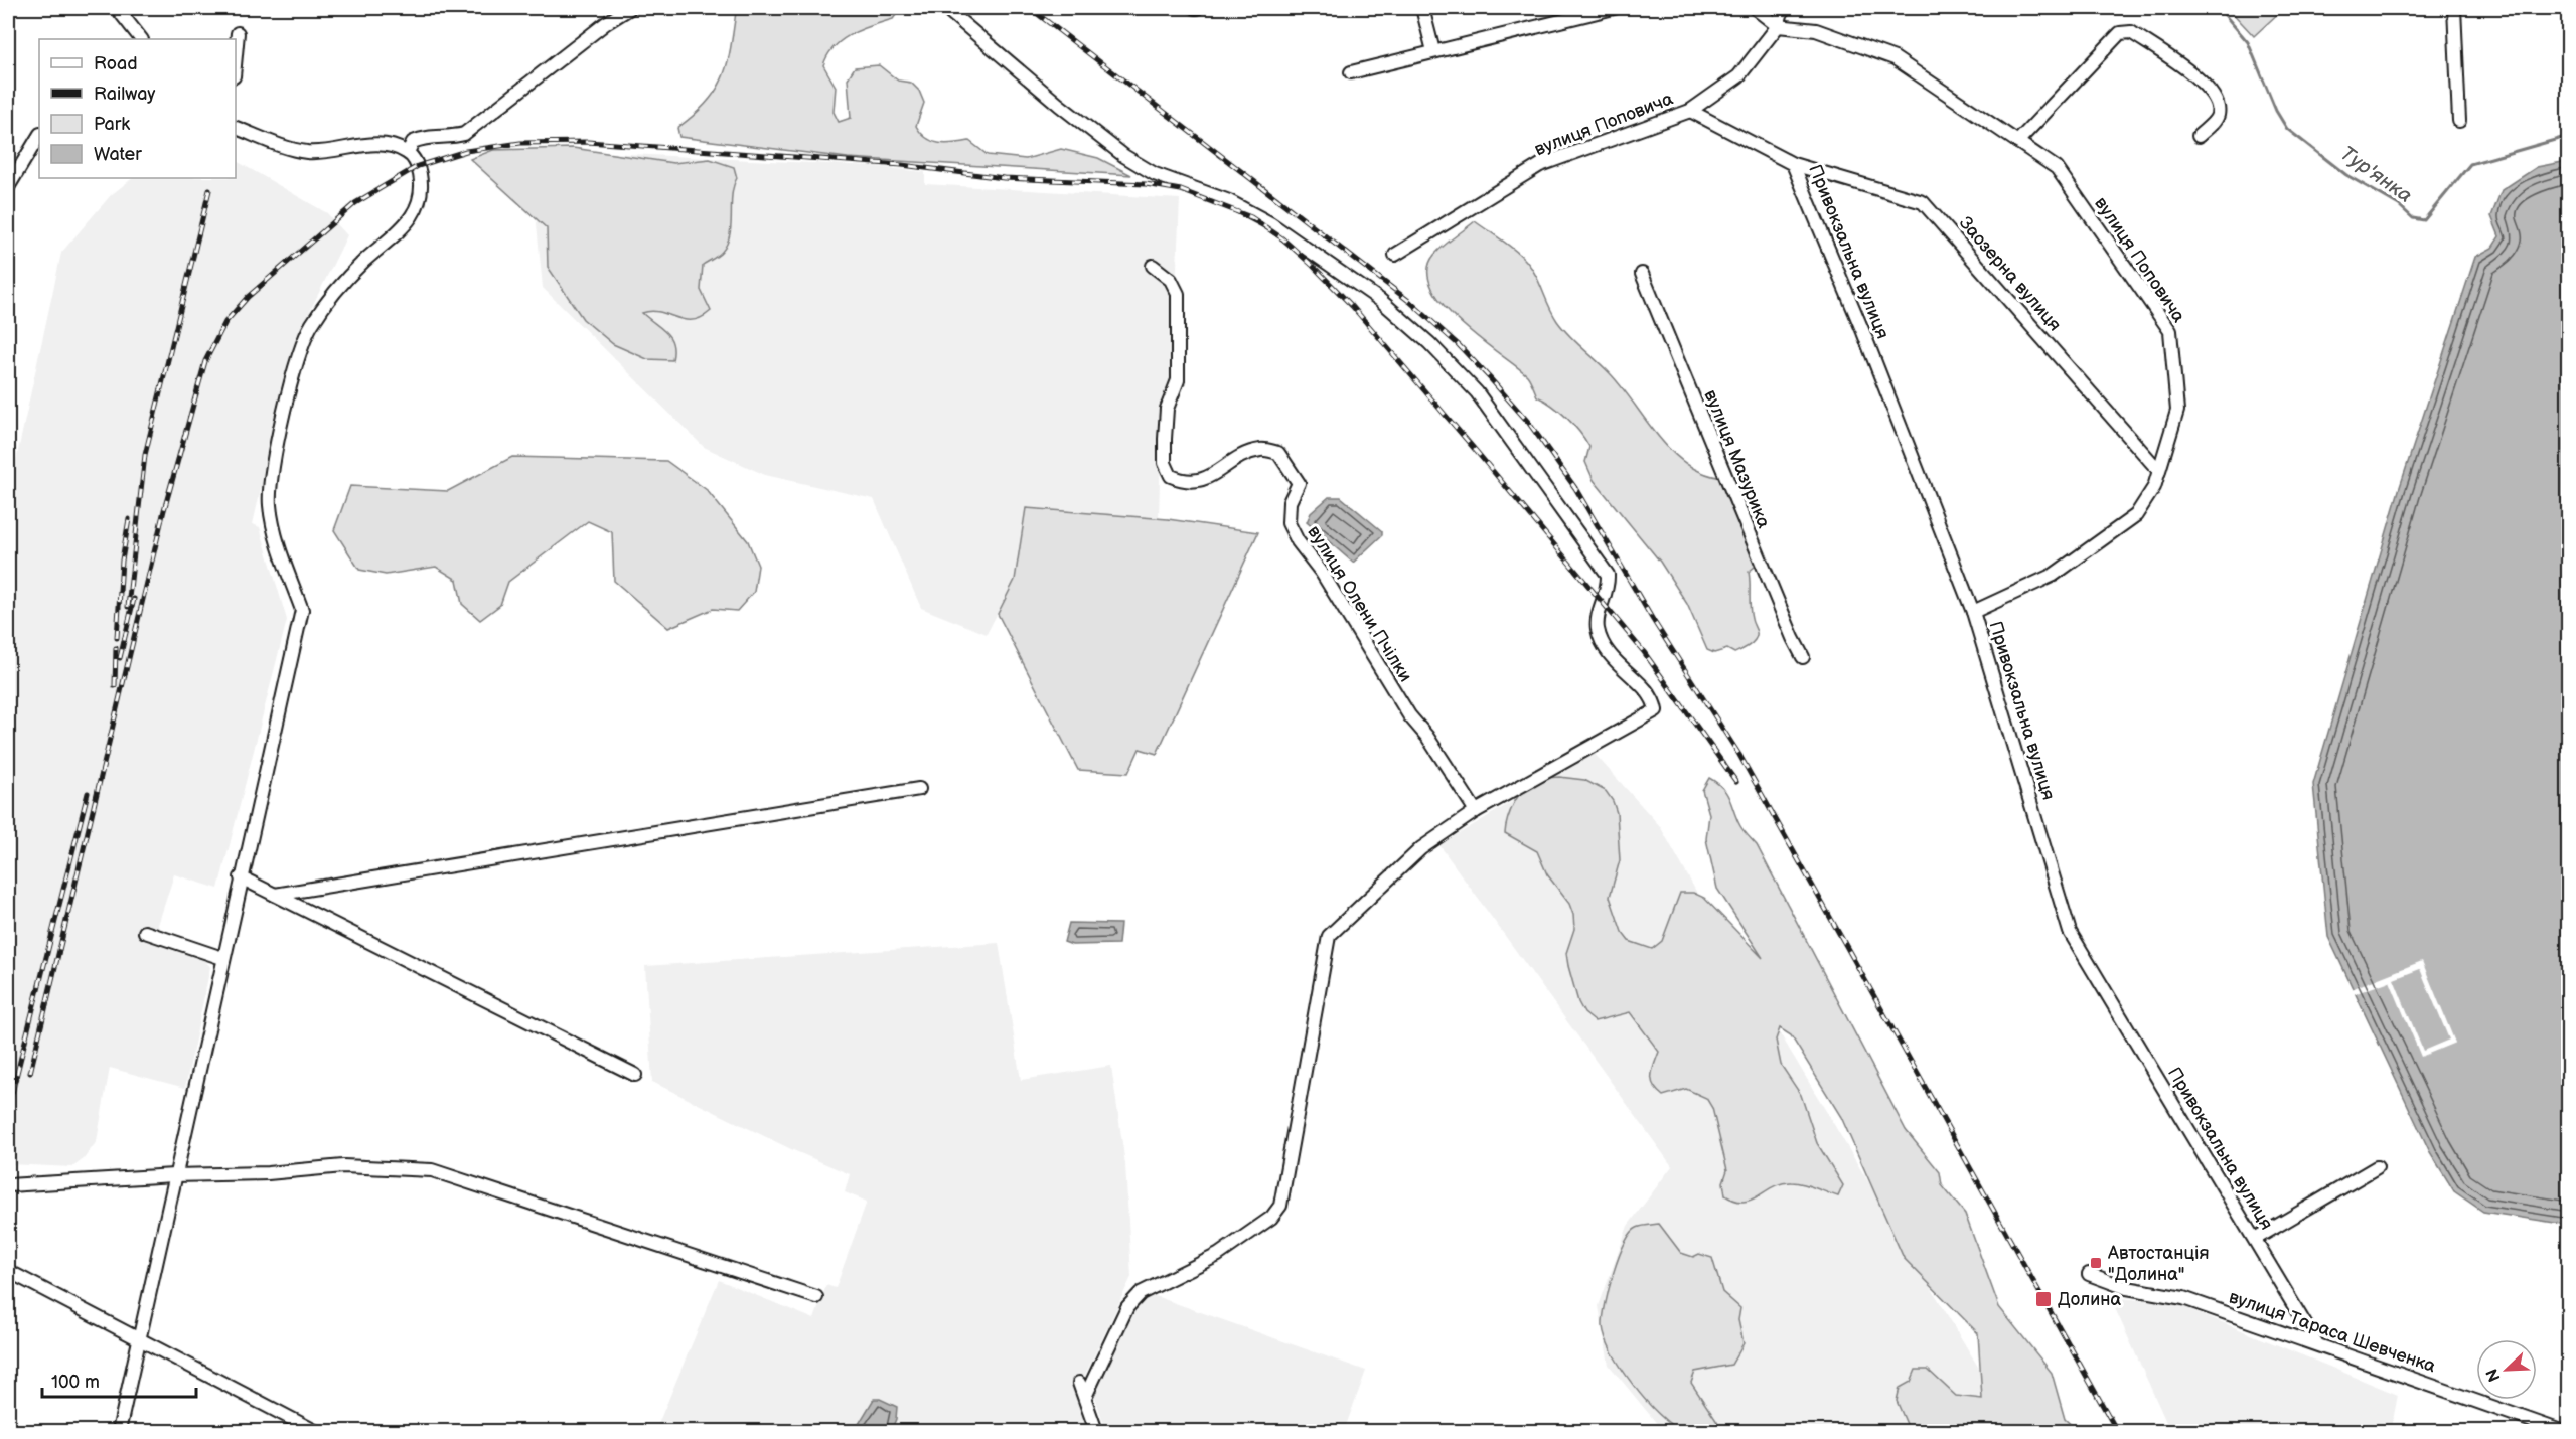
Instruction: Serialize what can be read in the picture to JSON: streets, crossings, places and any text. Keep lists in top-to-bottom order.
{
  "streets": {
    "street": [
      "вулиця Поповича",
      "Привокзальна вулиця",
      "Заозерна вулиця",
      "вулиця Мазурика",
      "вулиця Олени Пчілки",
      "вулиця Тараса Шевченка"
    ]
  },
  "crossings": [
    ["вулиця Поповича", "Привокзальна вулиця"],
    ["вулиця Поповича", "Заозерна вулиця"],
    ["Привокзальна вулиця", "Заозерна вулиця"],
    ["Привокзальна вулиця", "вулиця Тараса Шевченка"]
  ],
  "water": ["Тур'янка"],
  "places": {
    "transit": ["Автостанція \"Долина\"", "Долина"]
  },
  "legend": [
    "Road",
    "Railway",
    "Park",
    "Water"
  ],
  "scale_bar": "100 m",
  "north": "bottom left"
}
